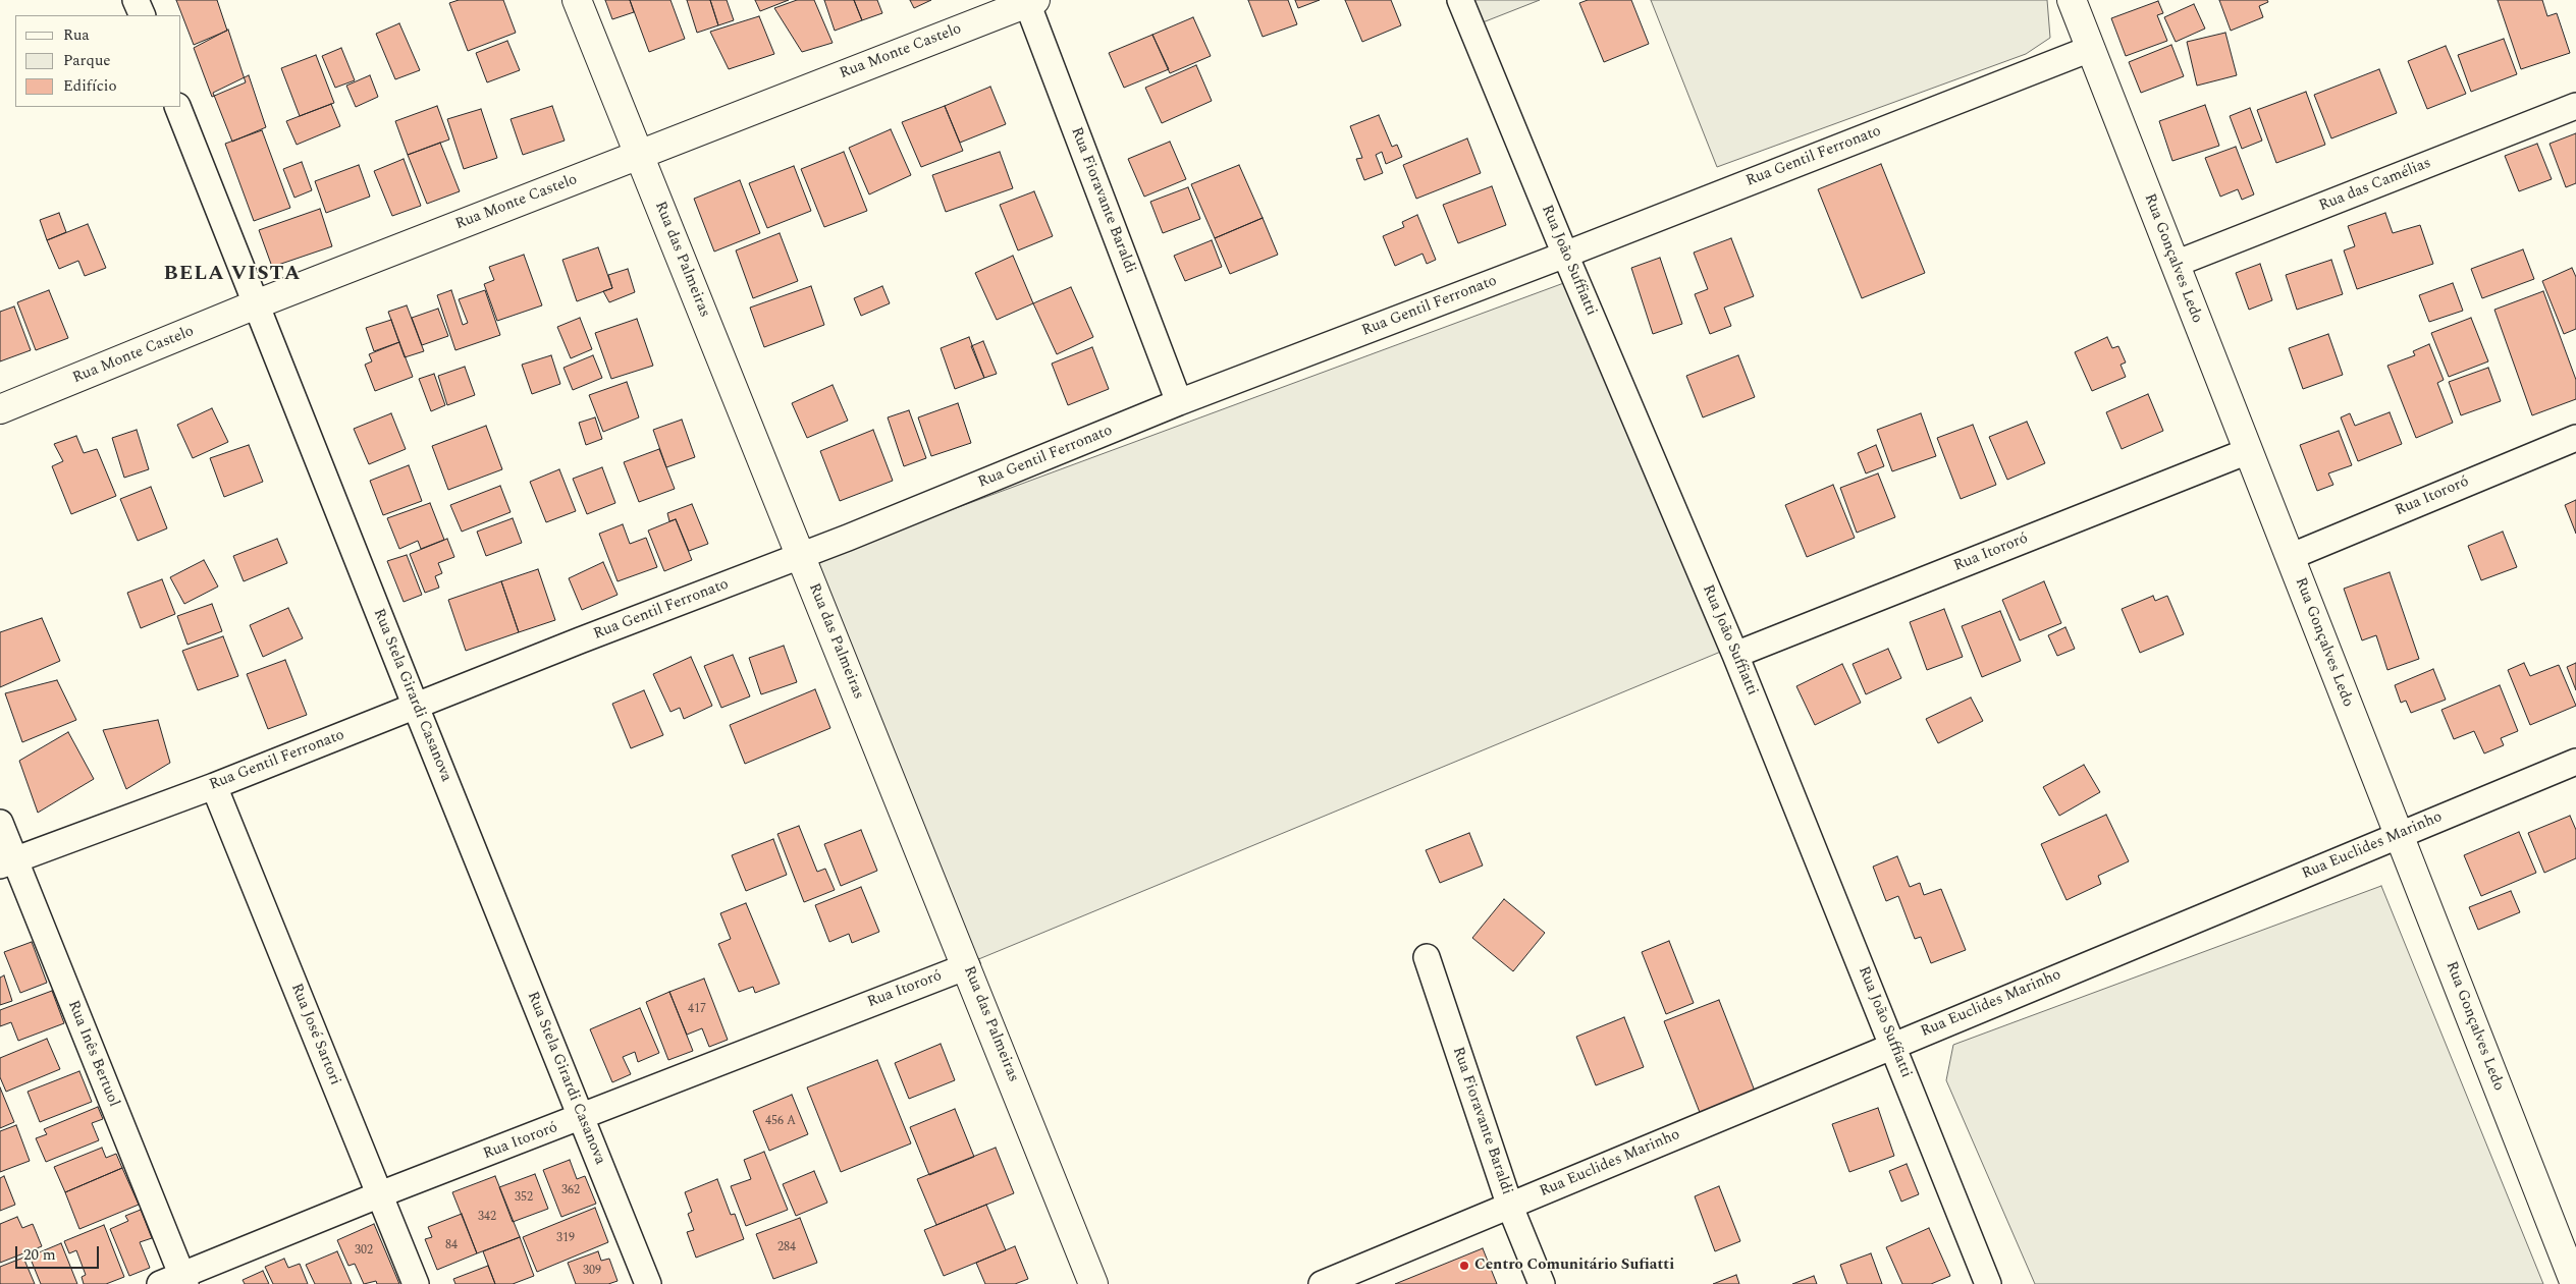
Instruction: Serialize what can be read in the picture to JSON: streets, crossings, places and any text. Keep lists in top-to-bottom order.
{
  "streets": {
    "street": [
      "Rua Monte Castelo",
      "Rua Gentil Ferronato",
      "Rua das Camélias",
      "Rua Fioravante Baraldi",
      "Rua Gonçalves Ledo",
      "Rua das Palmeiras",
      "Rua João Suffiatti",
      "Rua Itororó",
      "Rua Stela Girardi Casanova",
      "Rua Euclides Marinho",
      "Rua José Sartori",
      "Rua Inês Bertuol"
    ]
  },
  "crossings": [
    ["Rua Monte Castelo", "Rua Fioravante Baraldi"],
    ["Rua Monte Castelo", "Rua das Palmeiras"],
    ["Rua Monte Castelo", "Rua Stela Girardi Casanova"],
    ["Rua Gentil Ferronato", "Rua Fioravante Baraldi"],
    ["Rua Gentil Ferronato", "Rua Gonçalves Ledo"],
    ["Rua Gentil Ferronato", "Rua das Palmeiras"],
    ["Rua Gentil Ferronato", "Rua João Suffiatti"],
    ["Rua Gentil Ferronato", "Rua Stela Girardi Casanova"],
    ["Rua Gentil Ferronato", "Rua José Sartori"],
    ["Rua Gentil Ferronato", "Rua Inês Bertuol"],
    ["Rua das Camélias", "Rua Gonçalves Ledo"],
    ["Rua Fioravante Baraldi", "Rua Euclides Marinho"],
    ["Rua Gonçalves Ledo", "Rua Itororó"],
    ["Rua Gonçalves Ledo", "Rua Euclides Marinho"],
    ["Rua das Palmeiras", "Rua Itororó"],
    ["Rua João Suffiatti", "Rua Itororó"],
    ["Rua João Suffiatti", "Rua Euclides Marinho"],
    ["Rua Itororó", "Rua Stela Girardi Casanova"],
    ["Rua Itororó", "Rua José Sartori"],
    ["Rua Itororó", "Rua Inês Bertuol"]
  ],
  "districts": ["BELA VISTA"],
  "places": ["Centro Comunitário Sufiatti"],
  "house_numbers": [
    "417",
    "456 A",
    "362",
    "352",
    "342",
    "319",
    "84",
    "284",
    "302",
    "309"
  ],
  "legend": ["Rua", "Parque", "Edifício"],
  "scale_bar": "20 m"
}
